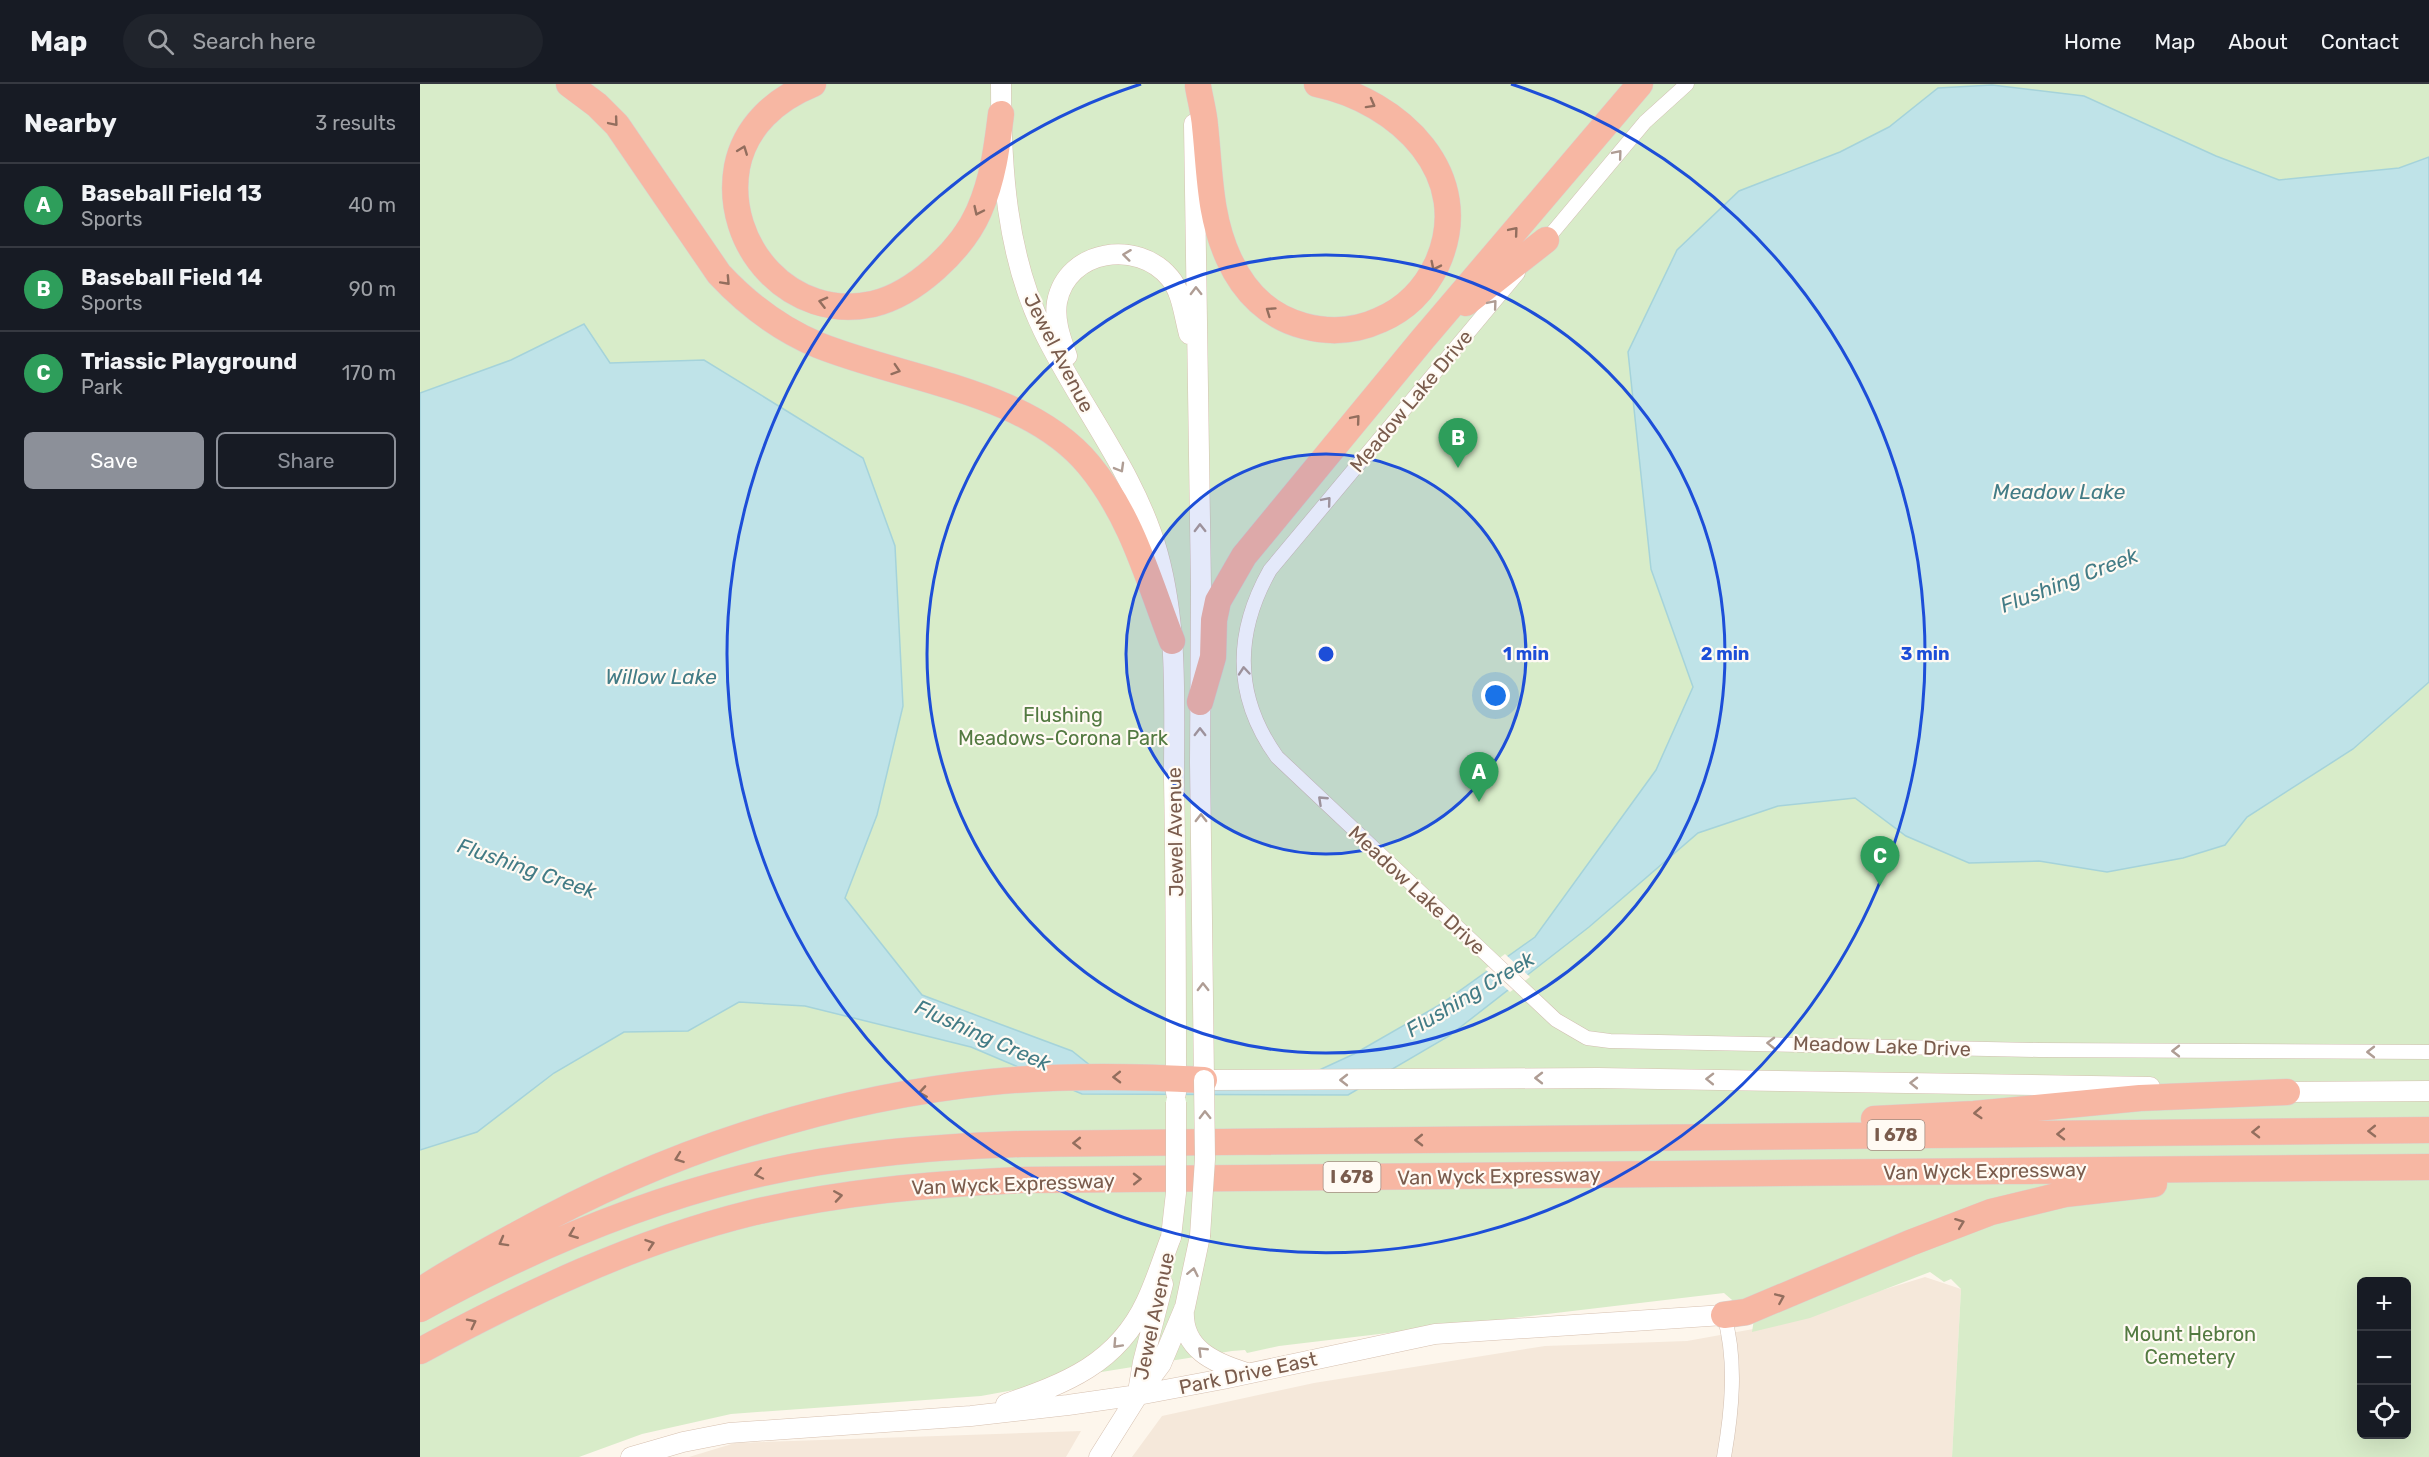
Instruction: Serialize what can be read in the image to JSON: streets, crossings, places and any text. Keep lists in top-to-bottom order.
{
  "streets": {
    "highway": ["I 678", "Van Wyck Expressway"],
    "street": ["Jewel Avenue", "Meadow Lake Drive", "Park Drive East"]
  },
  "crossings": [
    ["Jewel Avenue", "Park Drive East"]
  ],
  "water": ["Meadow Lake", "Flushing Creek", "Willow Lake"],
  "parks": ["Flushing Meadows-Corona Park", "Mount Hebron Cemetery"],
  "page": {
    "header": "Map",
    "search": "Search here",
    "nav": [
      "Home",
      "Map",
      "About",
      "Contact"
    ],
    "heading": ["Nearby", "3 results"],
    "list": [
      {
        "mark": "A",
        "name": "Baseball Field 13",
        "note": "Sports",
        "value": "40 m"
      },
      {
        "mark": "B",
        "name": "Baseball Field 14",
        "note": "Sports",
        "value": "90 m"
      },
      {
        "mark": "C",
        "name": "Triassic Playground",
        "note": "Park",
        "value": "170 m"
      }
    ],
    "buttons": ["Save", "Share"],
    "pins": ["B", "A", "C"],
    "map_buttons": ["+", "−"]
  },
  "rings": ["1 min", "2 min", "3 min"]
}
